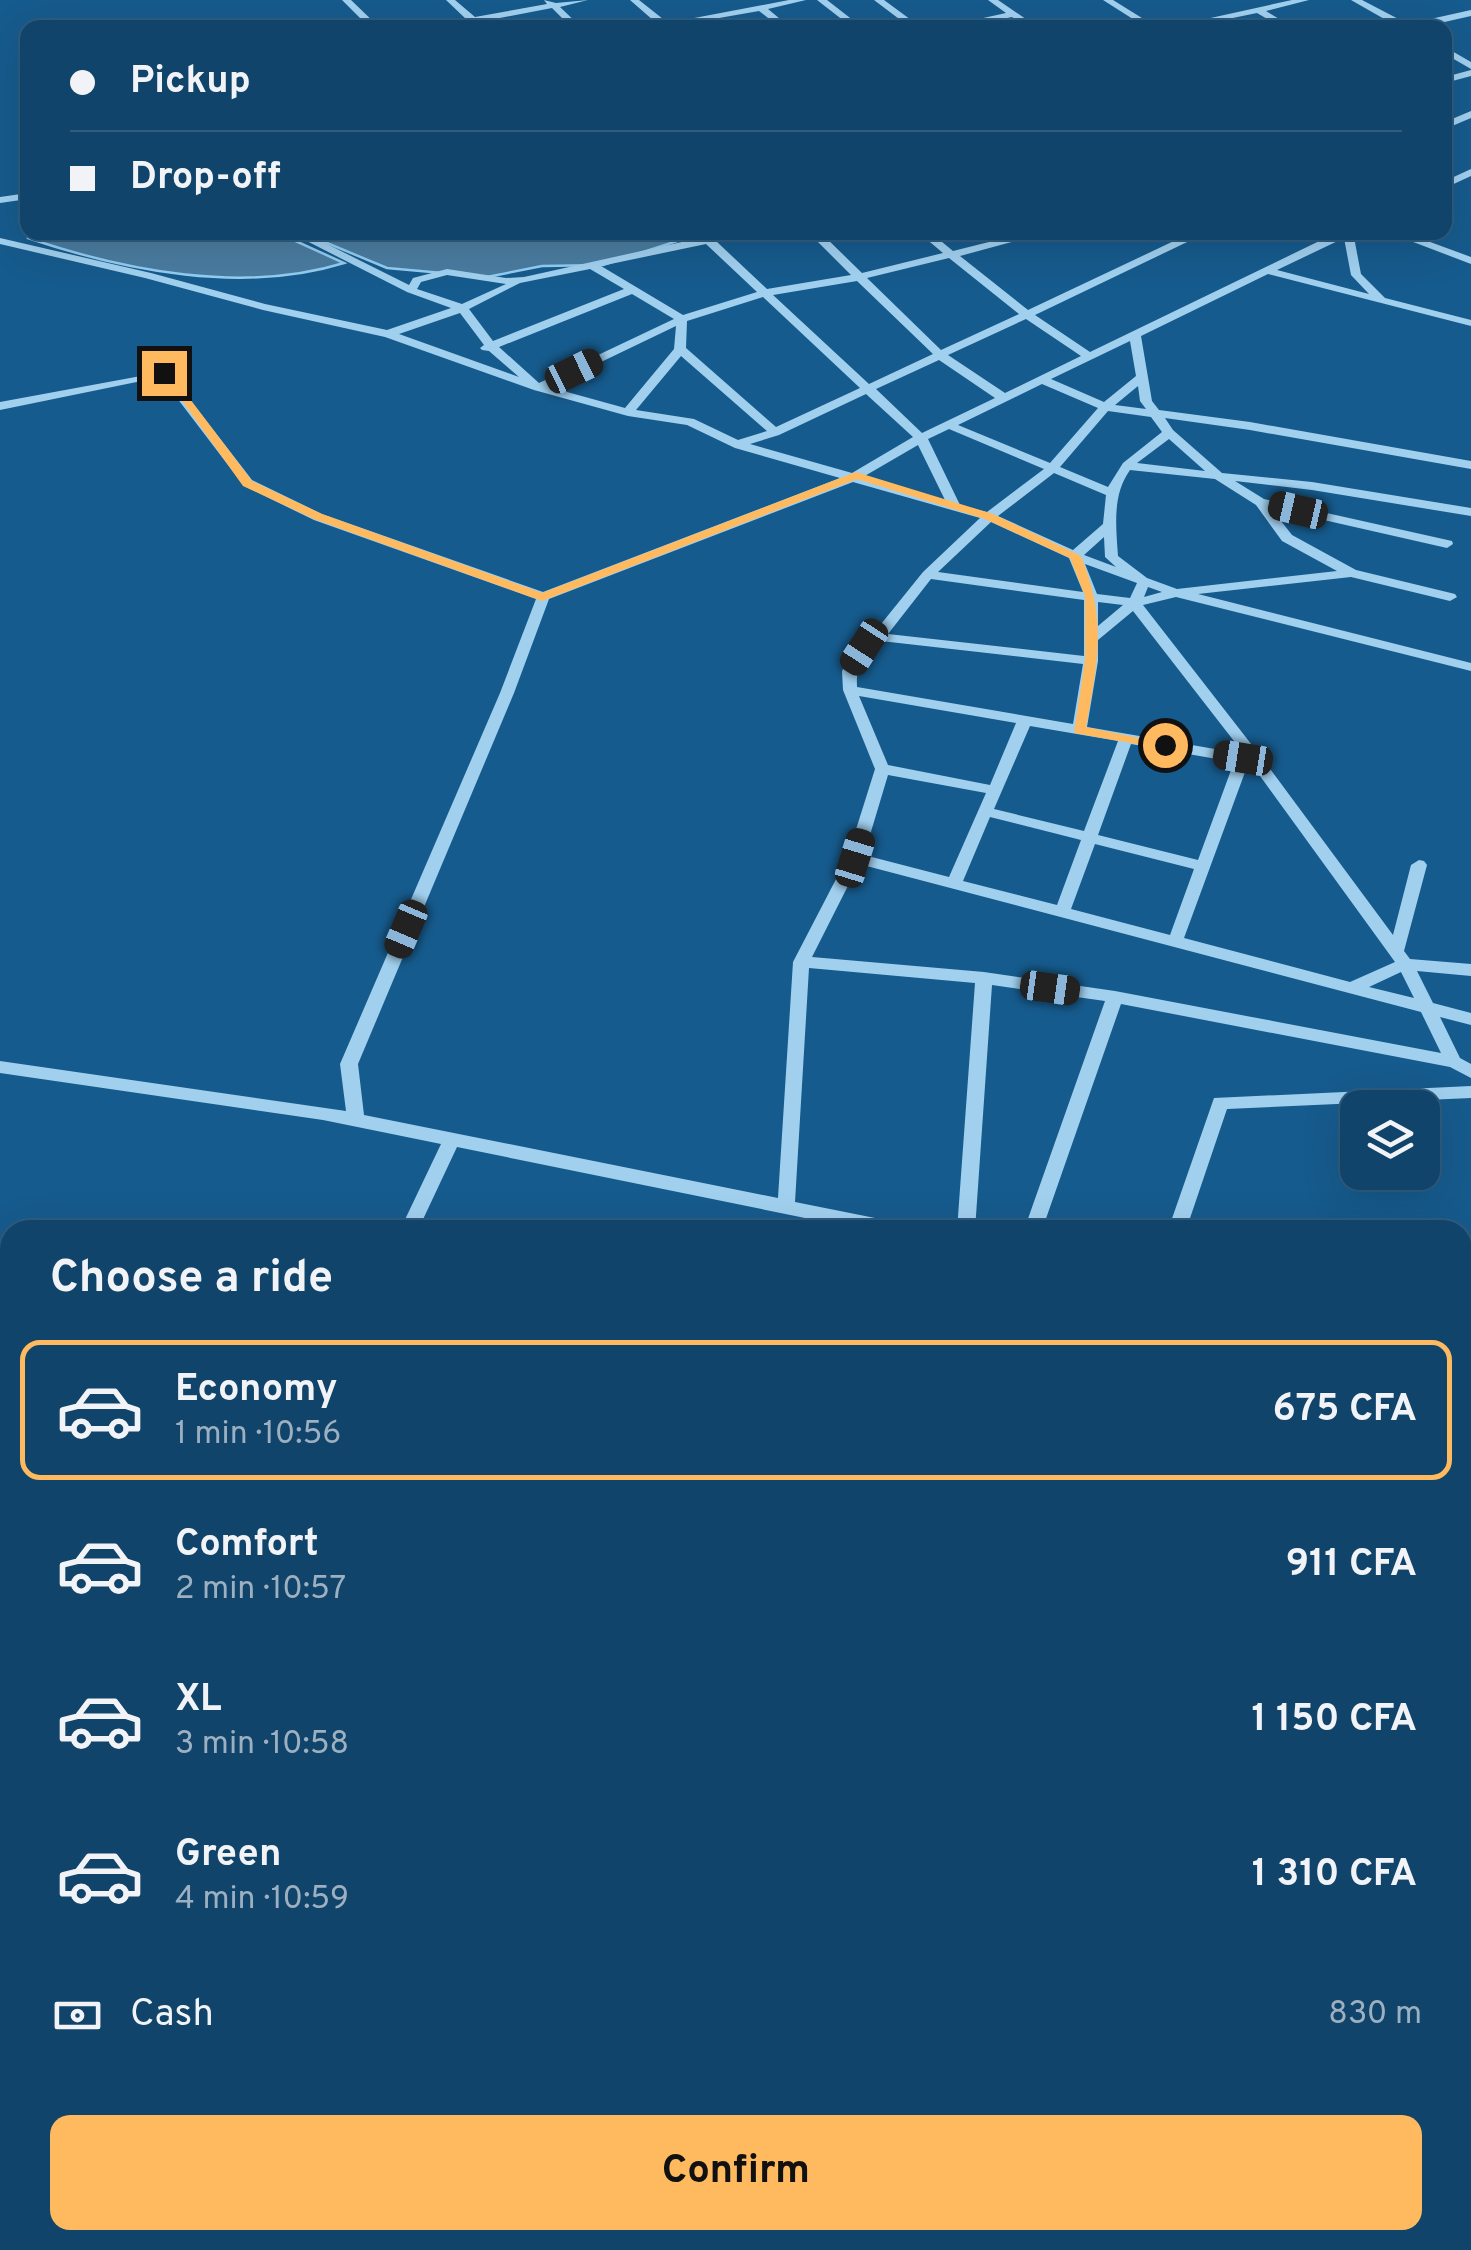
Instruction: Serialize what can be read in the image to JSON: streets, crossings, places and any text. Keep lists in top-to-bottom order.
{
  "page": {
    "banner": ["Pickup", "Drop-off"],
    "heading": "Choose a ride",
    "list": [
      {
        "name": "Economy",
        "note": "1 min · 10:56",
        "value": "675 CFA"
      },
      {
        "name": "Comfort",
        "note": "2 min · 10:57",
        "value": "911 CFA"
      },
      {
        "name": "XL",
        "note": "3 min · 10:58",
        "value": "1 150 CFA"
      },
      {
        "name": "Green",
        "note": "4 min · 10:59",
        "value": "1 310 CFA"
      }
    ],
    "pay": ["Cash", "830 m"],
    "buttons": "Confirm"
  }
}
